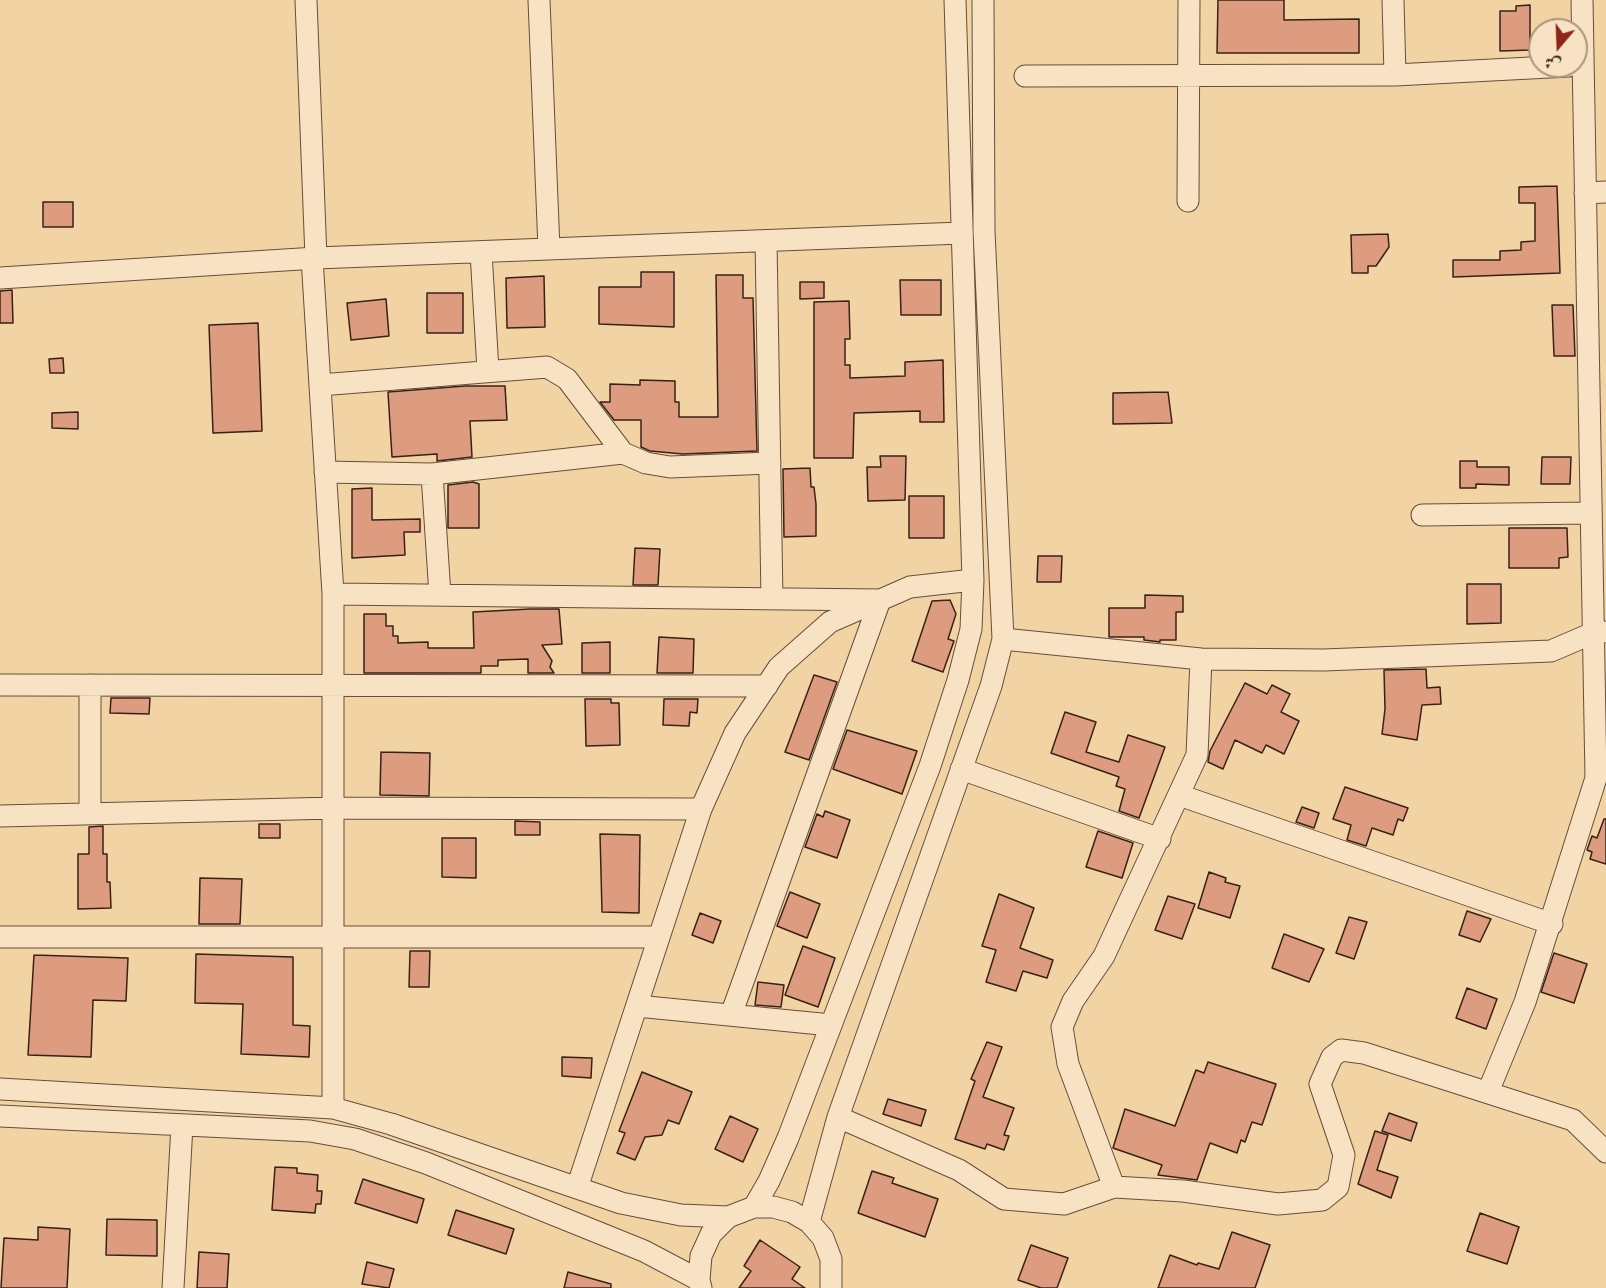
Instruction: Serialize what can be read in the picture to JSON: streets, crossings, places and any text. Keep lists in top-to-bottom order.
{
  "north": "bottom"
}
